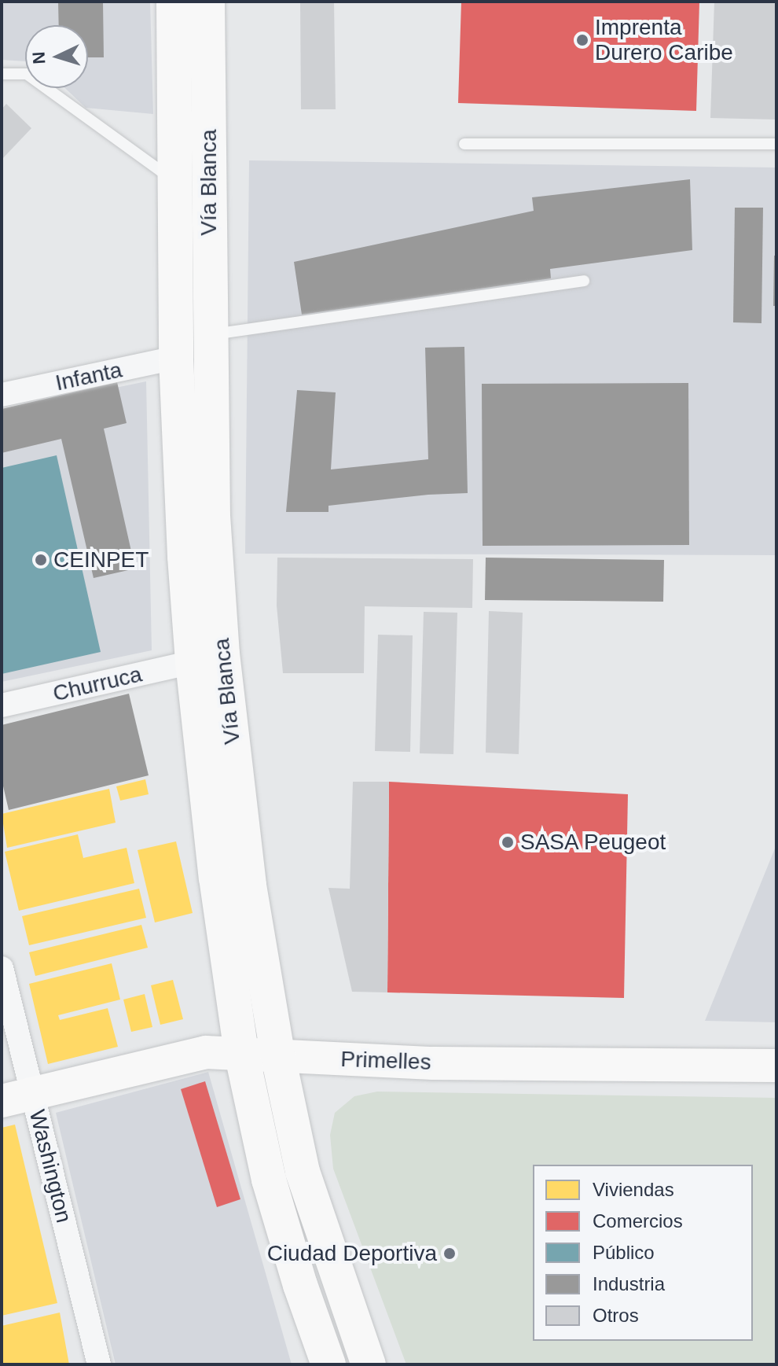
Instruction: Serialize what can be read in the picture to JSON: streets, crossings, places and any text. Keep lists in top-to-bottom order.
{
  "streets": {
    "main road": ["Vía Blanca", "Primelles"],
    "street": ["Infanta", "Churruca", "Washington"]
  },
  "crossings": [
    ["Vía Blanca", "Infanta"],
    ["Vía Blanca", "Churruca"],
    ["Vía Blanca", "Primelles"],
    ["Primelles", "Washington"]
  ],
  "places": [
    "Imprenta Durero Caribe",
    "CEINPET",
    "SASA Peugeot",
    "Ciudad Deportiva"
  ],
  "legend": [
    "Viviendas",
    "Comercios",
    "Público",
    "Industria",
    "Otros"
  ],
  "north": "left"
}
